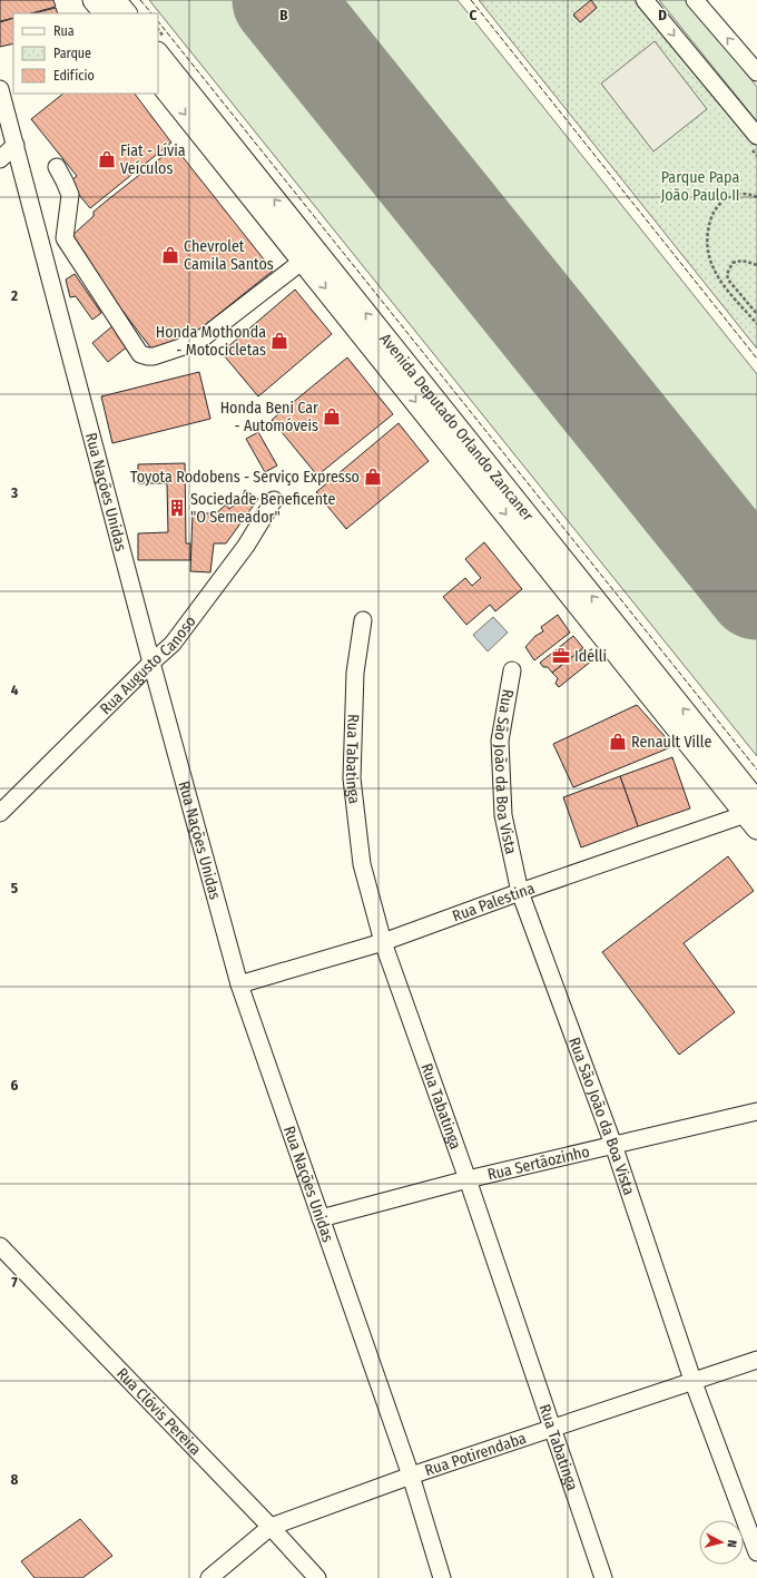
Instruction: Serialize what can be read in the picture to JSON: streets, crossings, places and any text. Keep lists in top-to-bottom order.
{
  "streets": {
    "main road": ["Avenida Deputado Orlando Zancaner"],
    "street": [
      "Rua Nações Unidas",
      "Rua Augusto Canoso",
      "Rua Tabatinga",
      "Rua São João da Boa Vista",
      "Rua Palestina",
      "Rua Sertãozinho",
      "Rua Clóvis Pereira",
      "Rua Potirendaba"
    ]
  },
  "crossings": [
    ["Avenida Deputado Orlando Zancaner", "Rua Palestina"],
    ["Rua Nações Unidas", "Rua Augusto Canoso"],
    ["Rua Nações Unidas", "Rua Palestina"],
    ["Rua Nações Unidas", "Rua Sertãozinho"],
    ["Rua Nações Unidas", "Rua Potirendaba"],
    ["Rua Tabatinga", "Rua Palestina"],
    ["Rua Tabatinga", "Rua Sertãozinho"],
    ["Rua Tabatinga", "Rua Potirendaba"],
    ["Rua São João da Boa Vista", "Rua Palestina"],
    ["Rua São João da Boa Vista", "Rua Sertãozinho"],
    ["Rua São João da Boa Vista", "Rua Potirendaba"],
    ["Rua Clóvis Pereira", "Rua Potirendaba"]
  ],
  "parks": ["Parque Papa João Paulo II"],
  "places": {
    "shop": [
      "Fiat - Lívia Veículos",
      "Chevrolet Camila Santos",
      "Honda Mothonda - Motocicletas",
      "Honda Beni Car - Automóveis",
      "Toyota Rodobens - Serviço Expresso",
      "Renault Ville"
    ],
    "building": ["Sociedade Beneficente \"O Semeador\""],
    "office": ["Idélli"]
  },
  "legend": ["Rua", "Parque", "Edifício"],
  "north": "right",
  "grid": {
    "columns": ["B", "C", "D"],
    "rows": [
      "2",
      "3",
      "4",
      "5",
      "6",
      "7",
      "8"
    ]
  }
}
